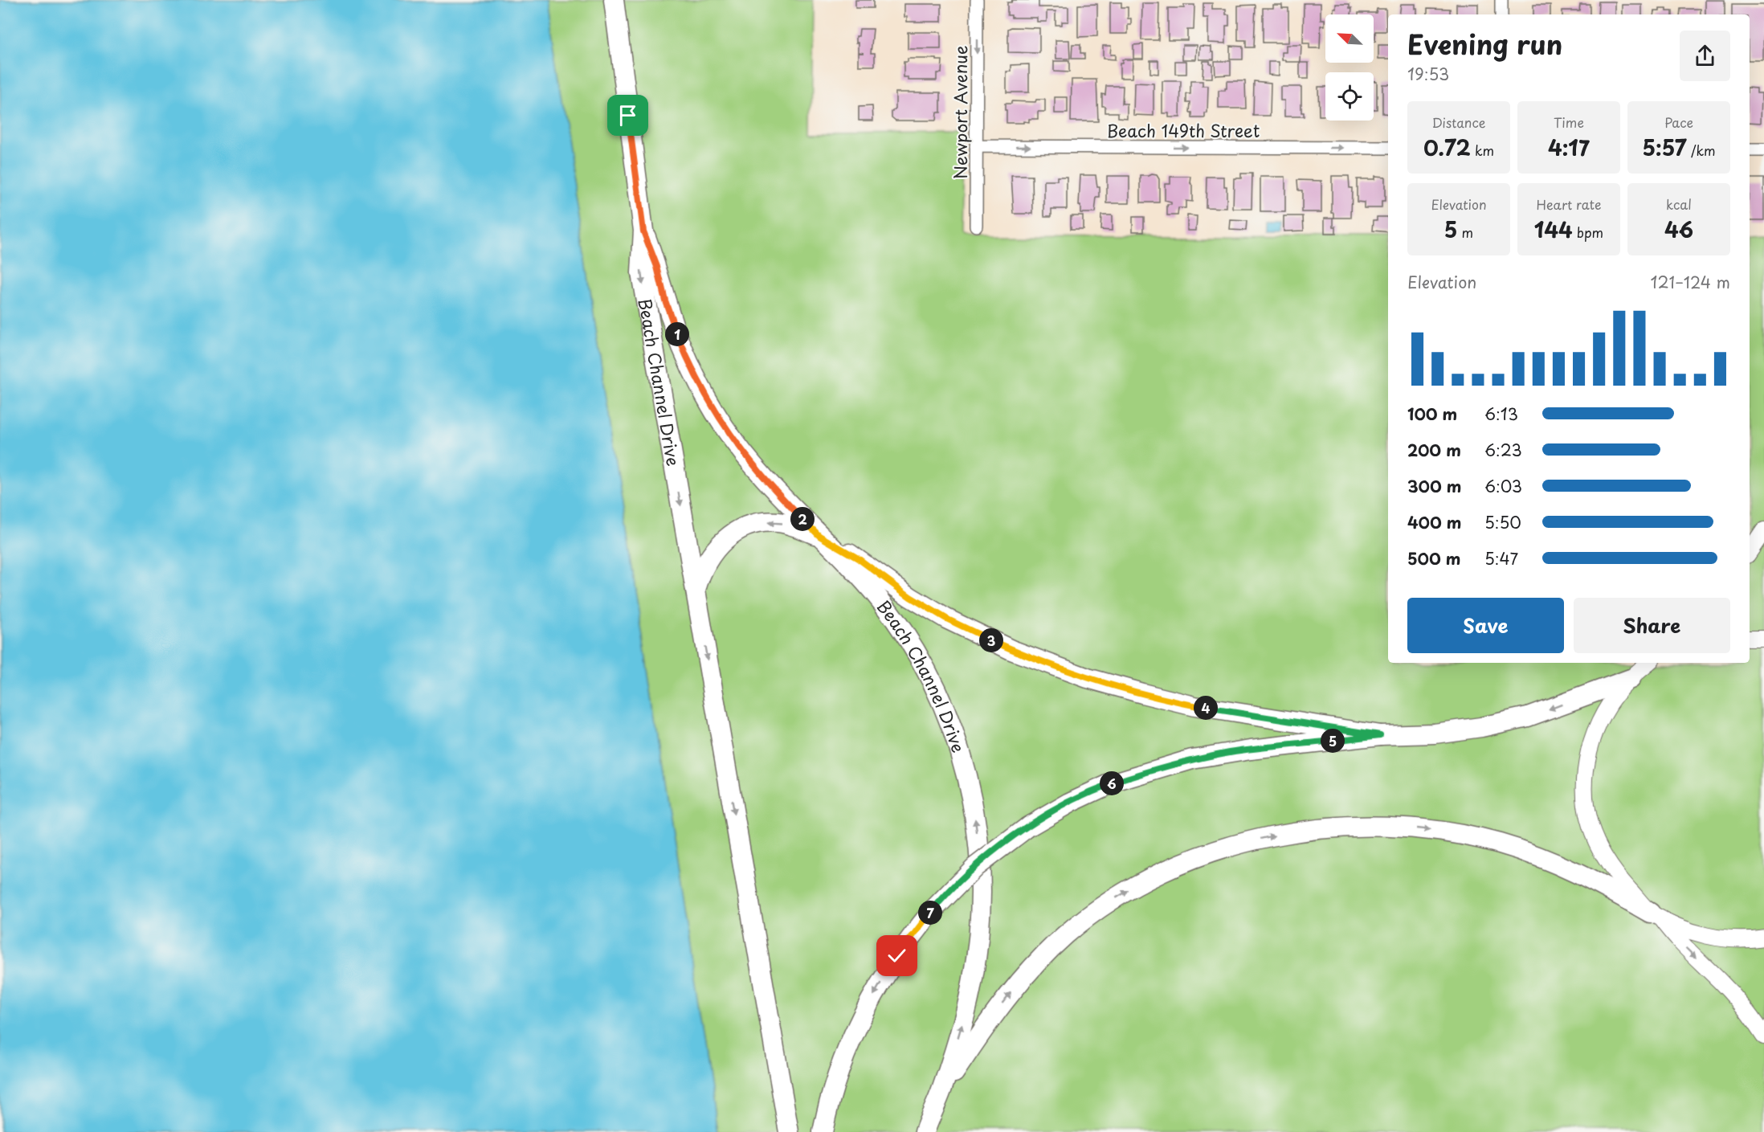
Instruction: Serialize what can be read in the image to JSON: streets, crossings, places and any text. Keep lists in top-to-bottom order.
{
  "streets": {
    "main road": ["Beach Channel Drive"],
    "street": ["Newport Avenue", "Beach 149th Street"]
  },
  "crossings": [
    ["Newport Avenue", "Beach 149th Street"]
  ],
  "one_way": ["Newport Avenue", "Beach 149th Street"],
  "north": "top left",
  "page": {
    "heading": ["Evening run", "19:53"],
    "stats": [
      ["Distance", "0.72 km"],
      ["Time", "4:17"],
      ["Pace", "5:57 /km"],
      ["Elevation", "5 m"],
      ["Heart rate", "144 bpm"],
      ["kcal", "46"]
    ],
    "chart": ["Elevation", "121–124 m"],
    "pins": [
      "1",
      "2",
      "3",
      "4",
      "5",
      "6",
      "7"
    ],
    "list": [
      {
        "name": "100 m",
        "note": "6:13"
      },
      {
        "name": "200 m",
        "note": "6:23"
      },
      {
        "name": "300 m",
        "note": "6:03"
      },
      {
        "name": "400 m",
        "note": "5:50"
      },
      {
        "name": "500 m",
        "note": "5:47"
      }
    ],
    "buttons": ["Save", "Share"]
  }
}
